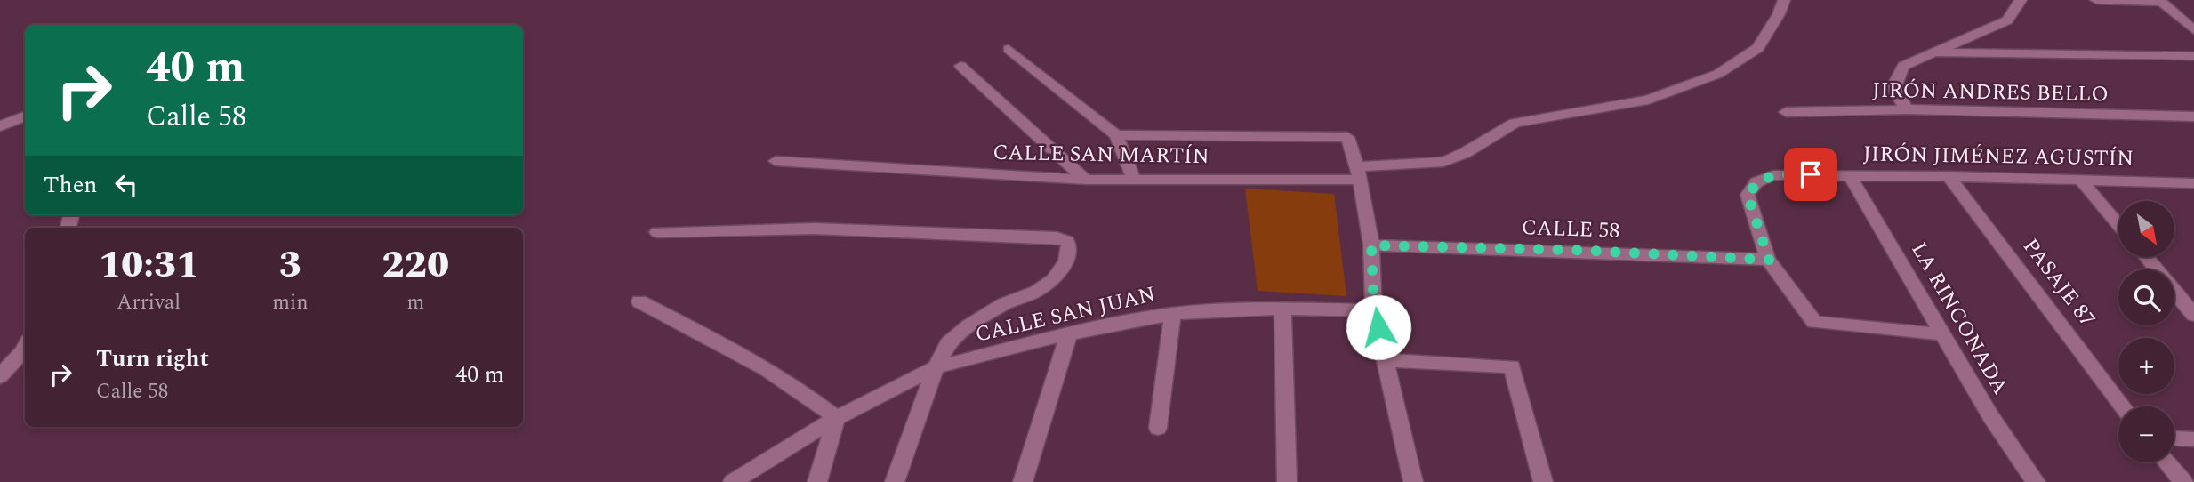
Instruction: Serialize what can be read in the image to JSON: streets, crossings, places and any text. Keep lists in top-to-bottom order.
{
  "streets": {
    "street": [
      "JIRÓN ANDRES BELLO",
      "CALLE SAN MARTÍN",
      "JIRÓN JIMÉNEZ AGUSTÍN",
      "CALLE 58",
      "PASAJE 87",
      "CALLE SAN JUAN",
      "LA RINCONADA"
    ]
  },
  "crossings": [
    ["JIRÓN JIMÉNEZ AGUSTÍN", "CALLE 58"],
    ["JIRÓN JIMÉNEZ AGUSTÍN", "PASAJE 87"],
    ["JIRÓN JIMÉNEZ AGUSTÍN", "LA RINCONADA"]
  ],
  "north": "bottom right",
  "page": {
    "turn": ["40 m", "Calle 58"],
    "then": "Then",
    "map_buttons": ["+", "−"],
    "eta": [
      "10:31",
      "Arrival",
      "3",
      "min",
      "220",
      "m"
    ],
    "list": [
      {
        "name": "Turn right",
        "note": "Calle 58",
        "value": "40 m"
      }
    ]
  }
}
